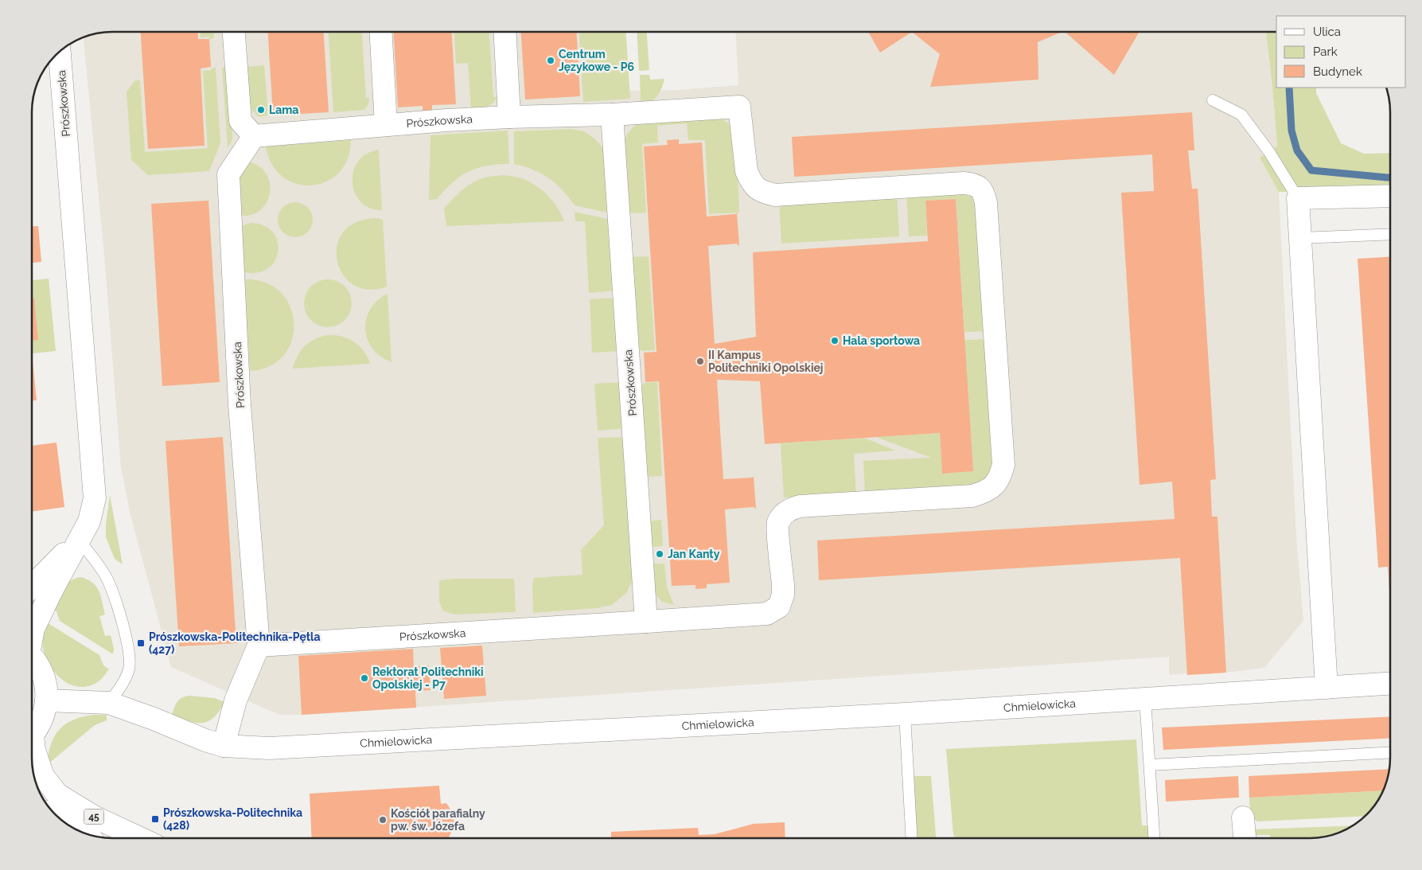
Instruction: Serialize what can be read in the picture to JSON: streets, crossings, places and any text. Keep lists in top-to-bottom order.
{
  "streets": {
    "street": ["Prószkowska", "Chmielowicka", "45"]
  },
  "crossings": [
    ["Prószkowska", "Chmielowicka"],
    ["Chmielowicka", "45"]
  ],
  "places": {
    "other": [
      "Centrum Językowe - P6",
      "Lama",
      "Hala sportowa",
      "II Kampus Politechniki Opolskiej",
      "Jan Kanty",
      "Rektorat Politechniki Opolskiej - P7",
      "Kościół parafialny pw. św. Józefa"
    ],
    "transit": ["Prószkowska-Politechnika-Pętla (427)", "Prószkowska-Politechnika (428)"]
  },
  "legend": ["Ulica", "Park", "Budynek"]
}
